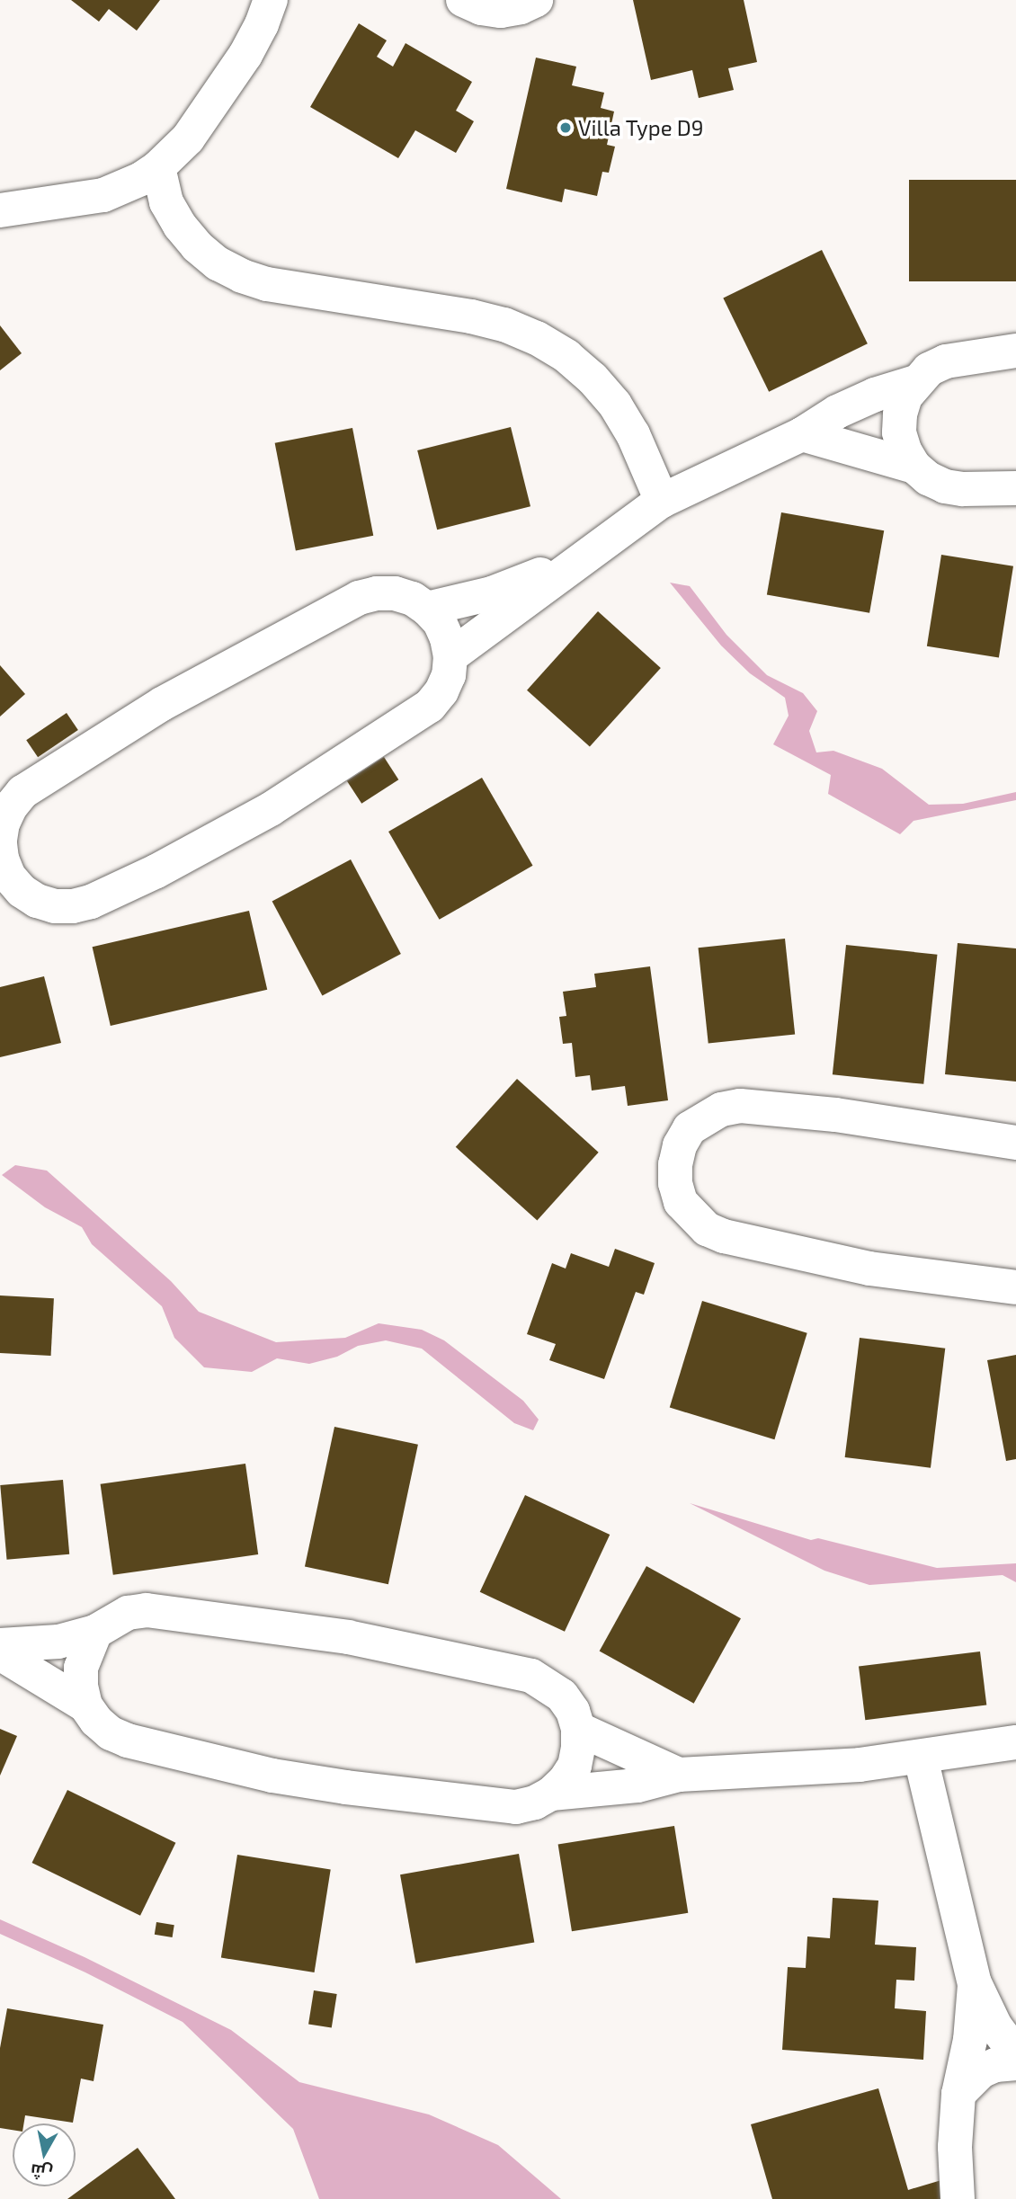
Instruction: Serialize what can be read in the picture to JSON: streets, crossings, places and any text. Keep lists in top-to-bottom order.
{
  "places": ["Villa Type D9"],
  "north": "bottom"
}
